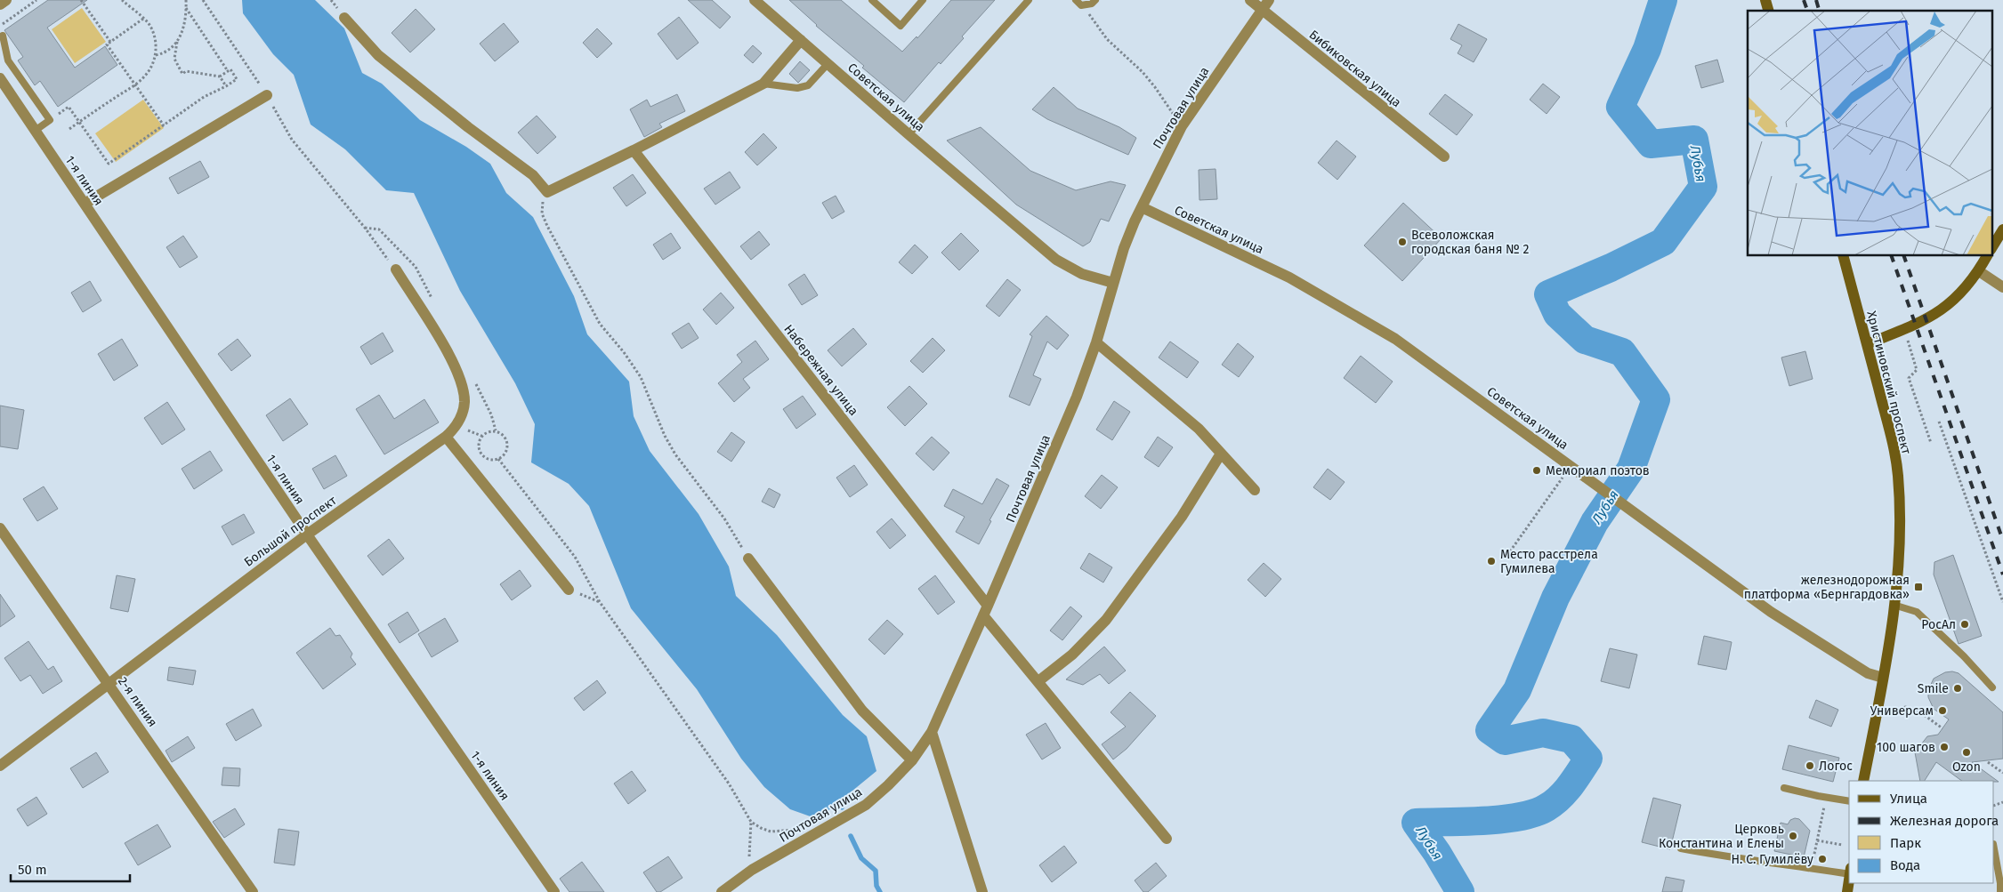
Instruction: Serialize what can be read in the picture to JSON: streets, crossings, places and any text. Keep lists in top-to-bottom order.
{
  "streets": {
    "street": [
      "Бибиковская улица",
      "Советская улица",
      "Почтовая улица",
      "1-я линия",
      "Набережная улица",
      "Христиновский проспект",
      "Большой проспект",
      "2-я линия"
    ]
  },
  "crossings": [
    ["Бибиковская улица", "Почтовая улица"],
    ["Советская улица", "Почтовая улица"],
    ["Советская улица", "Христиновский проспект"],
    ["Почтовая улица", "Набережная улица"],
    ["1-я линия", "Большой проспект"],
    ["Большой проспект", "2-я линия"]
  ],
  "water": ["Лубья"],
  "places": {
    "other": [
      "Всеволожская городская баня № 2",
      "Мемориал поэтов",
      "Место расстрела Гумилева",
      "РосАл",
      "Smile",
      "Универсам",
      "100 шагов",
      "Ozon",
      "Логос",
      "Церковь Константина и Елены",
      "Н. С. Гумилёву"
    ],
    "transit": ["железнодорожная платформа «Бернгардовка»"]
  },
  "legend": [
    "Улица",
    "Железная дорога",
    "Парк",
    "Вода"
  ],
  "scale_bar": "50 m"
}
